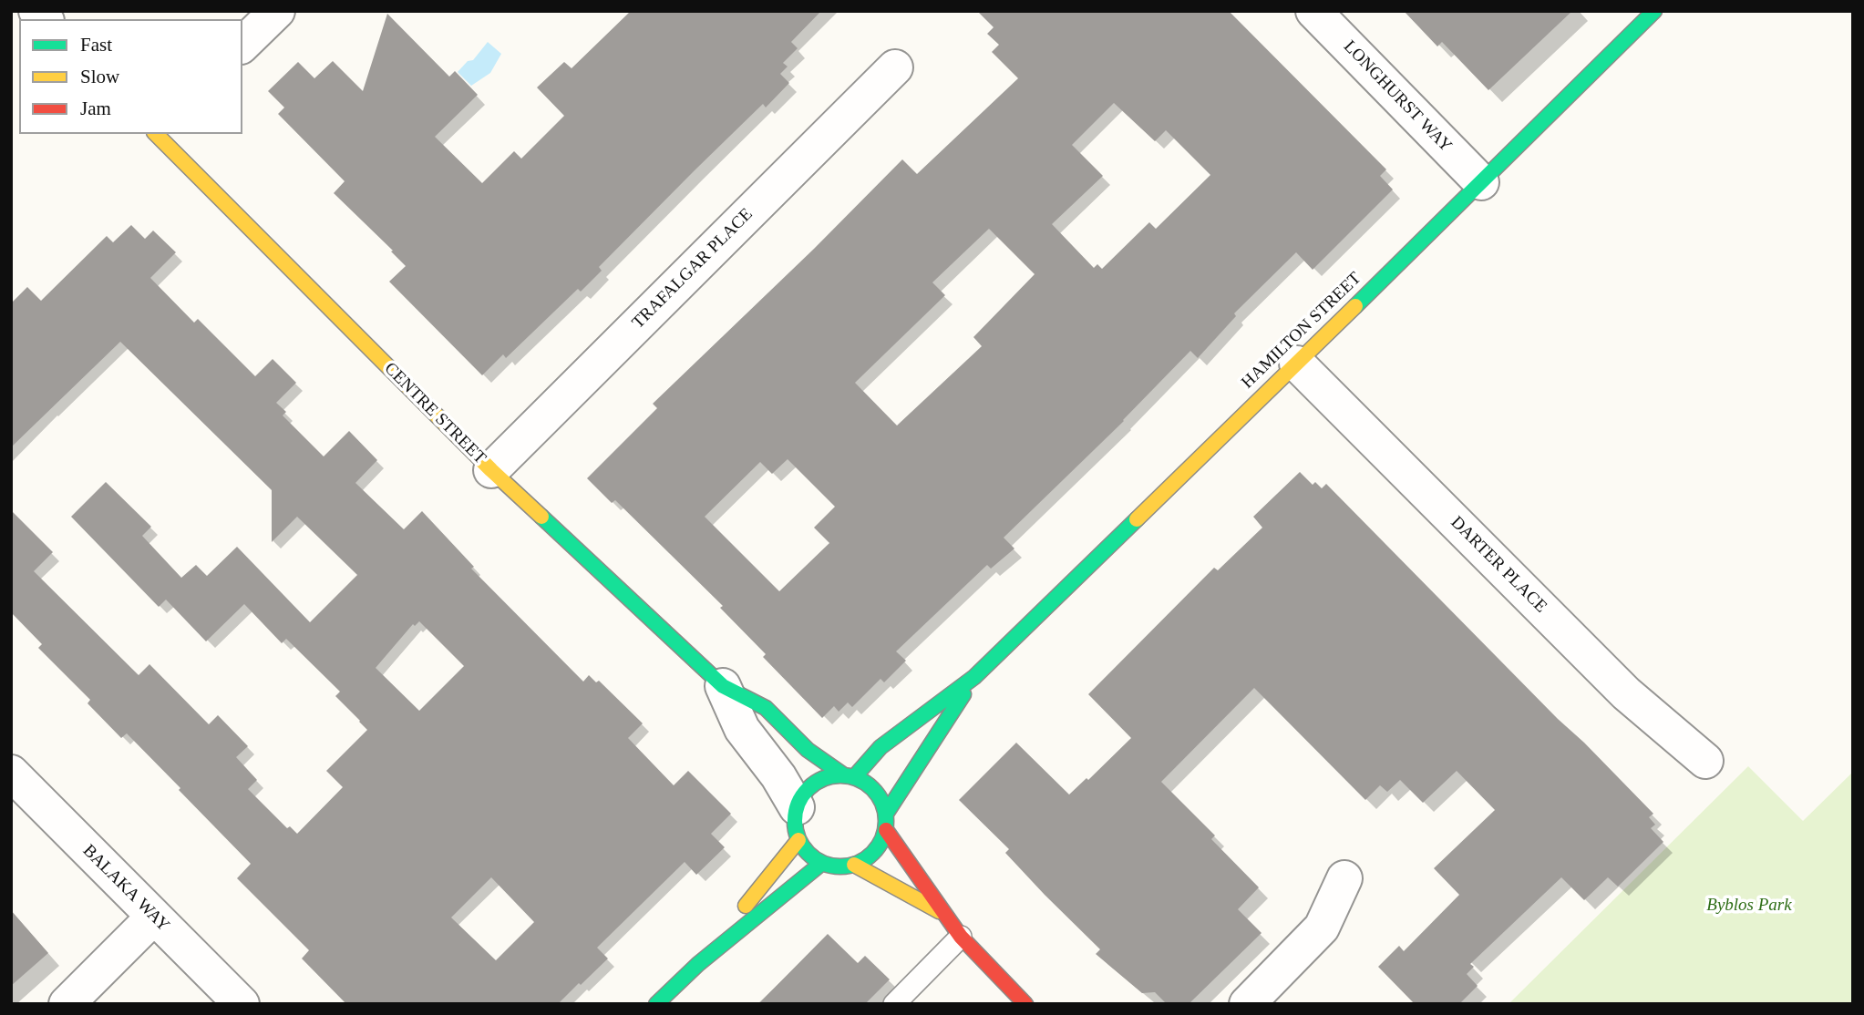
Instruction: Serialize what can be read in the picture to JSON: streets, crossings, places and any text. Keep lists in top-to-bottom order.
{
  "streets": {
    "street": [
      "LONGHURST WAY",
      "TRAFALGAR PLACE",
      "HAMILTON STREET",
      "CENTRE STREET",
      "DARTER PLACE",
      "BALAKA WAY"
    ]
  },
  "crossings": [
    ["LONGHURST WAY", "HAMILTON STREET"],
    ["TRAFALGAR PLACE", "CENTRE STREET"],
    ["HAMILTON STREET", "CENTRE STREET"],
    ["HAMILTON STREET", "DARTER PLACE"]
  ],
  "parks": ["Byblos Park"],
  "legend": ["Fast", "Slow", "Jam"]
}
